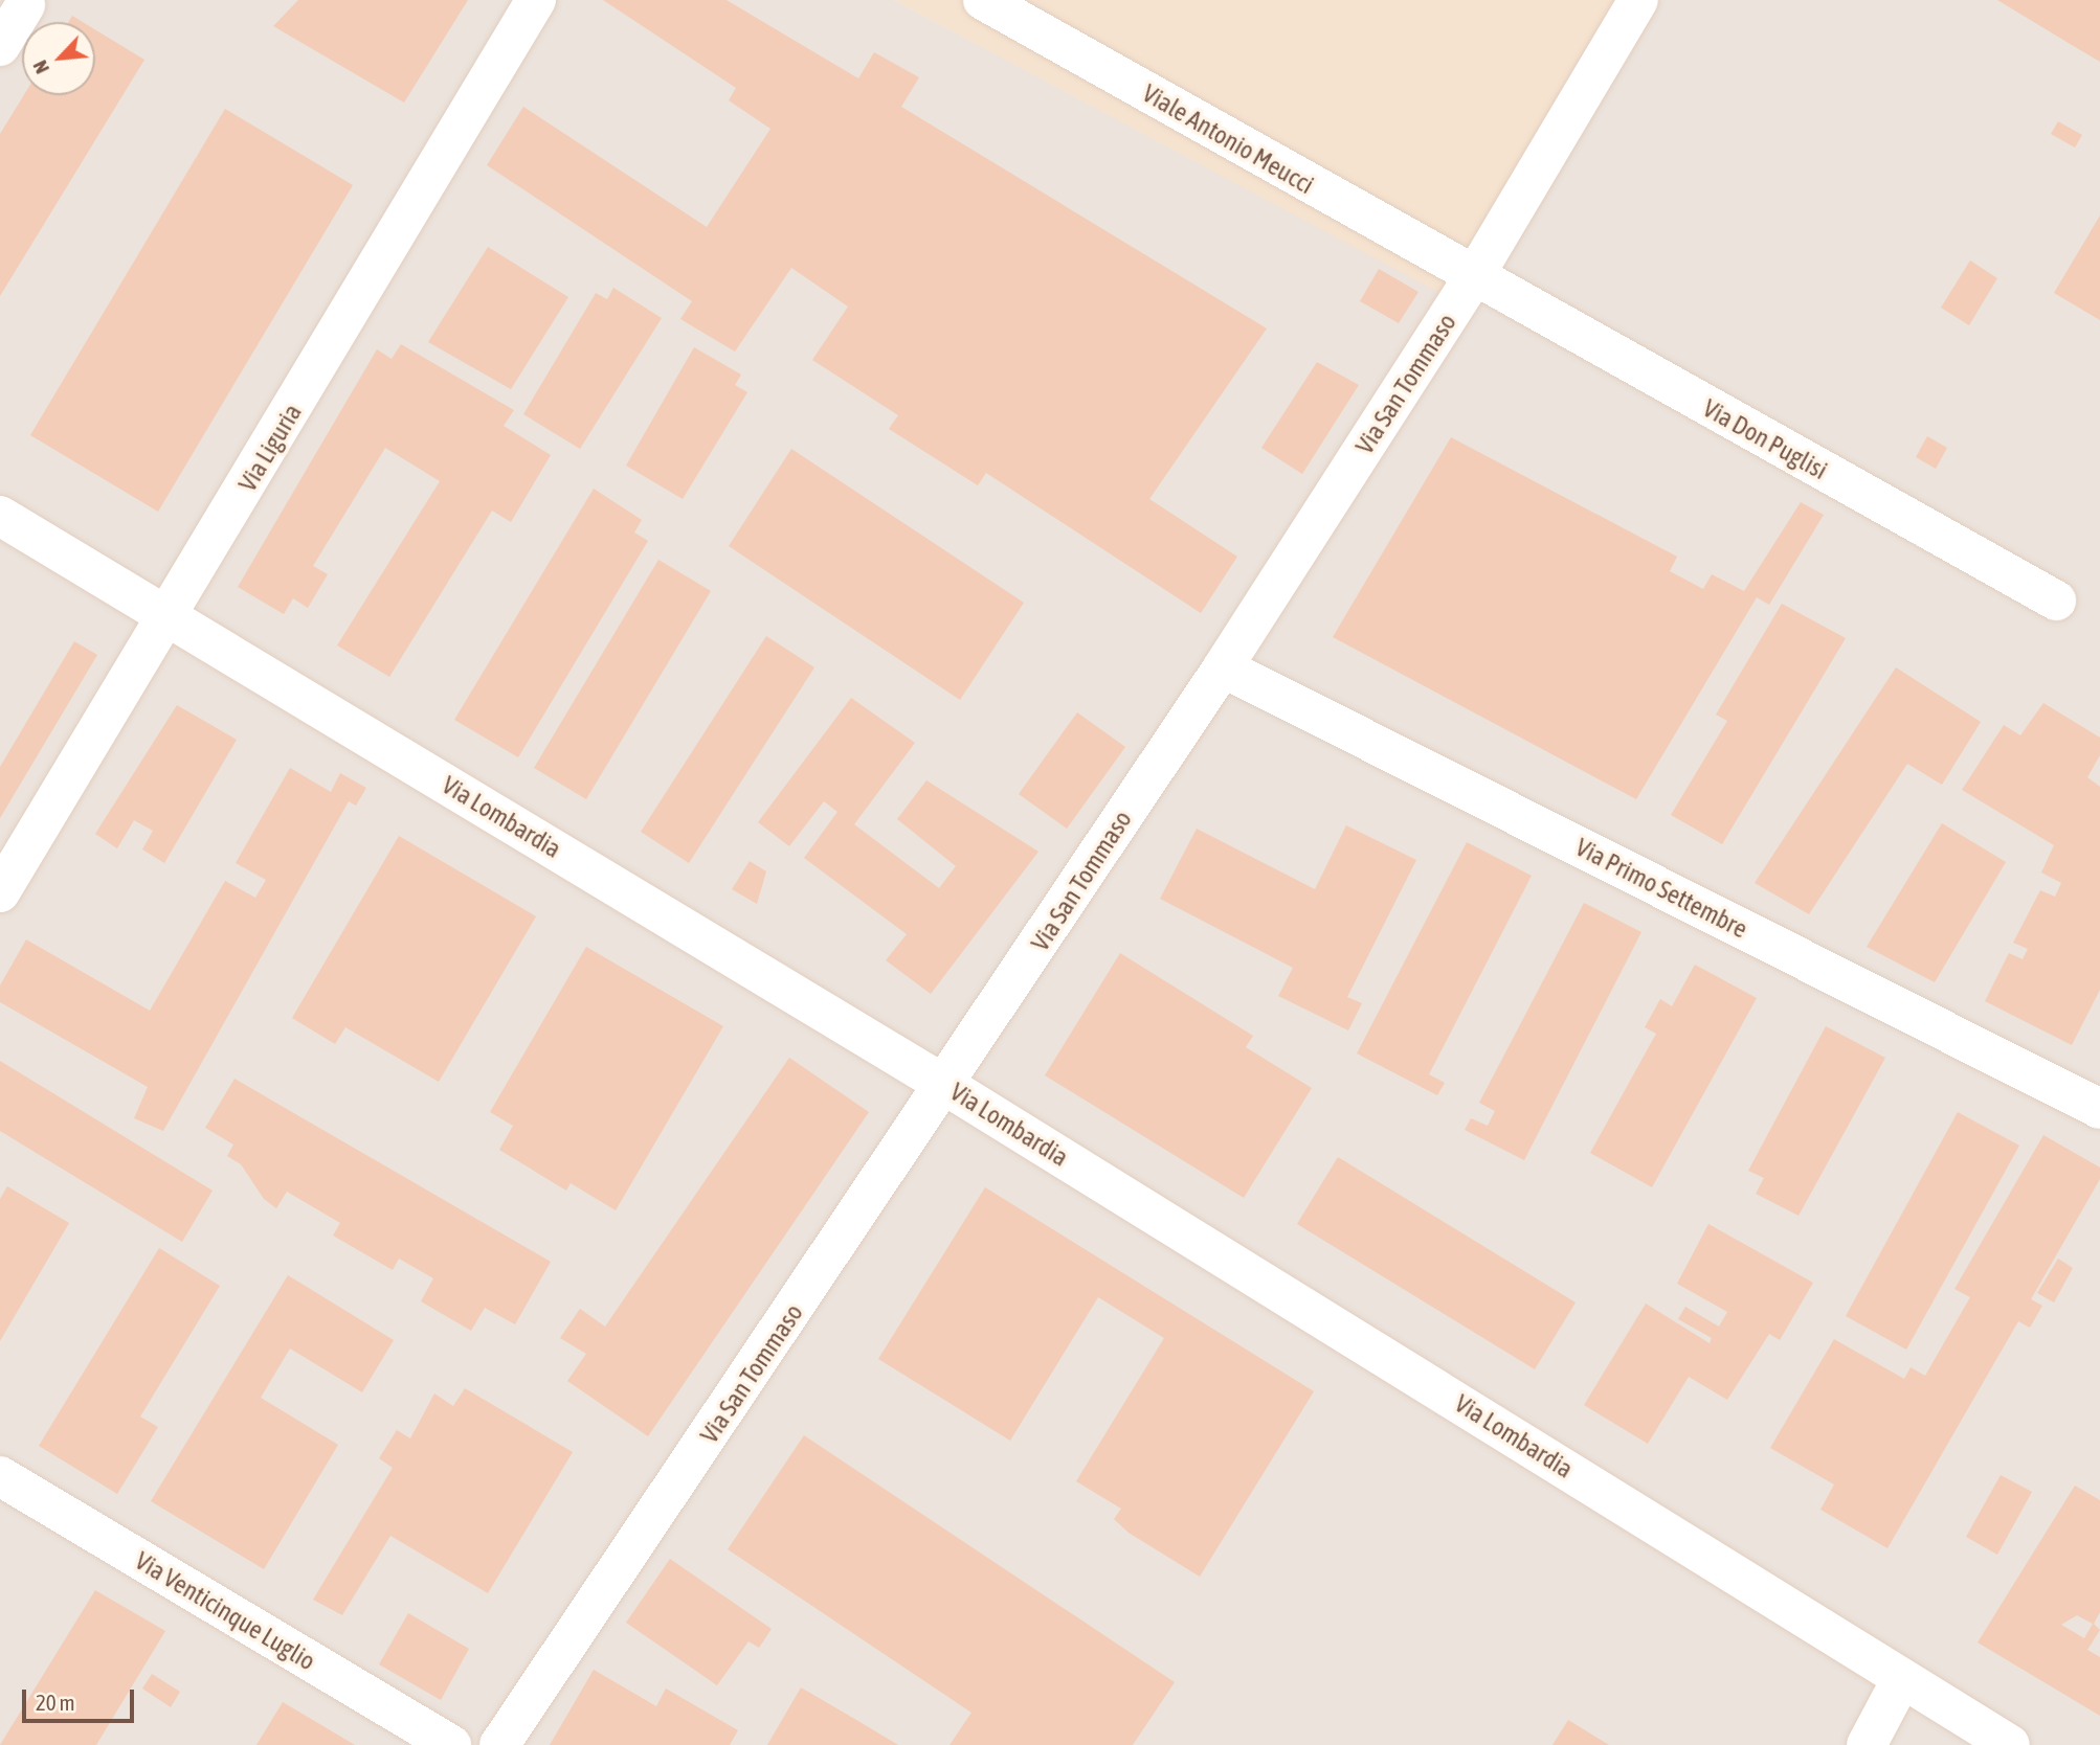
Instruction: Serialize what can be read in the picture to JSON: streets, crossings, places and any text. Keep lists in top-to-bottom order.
{
  "streets": {
    "street": [
      "Viale Antonio Meucci",
      "Via San Tommaso",
      "Via Don Puglisi",
      "Via Liguria",
      "Via Lombardia",
      "Via Primo Settembre",
      "Via Venticinque Luglio"
    ]
  },
  "crossings": [
    ["Viale Antonio Meucci", "Via San Tommaso"],
    ["Viale Antonio Meucci", "Via Don Puglisi"],
    ["Via San Tommaso", "Via Don Puglisi"],
    ["Via San Tommaso", "Via Lombardia"],
    ["Via San Tommaso", "Via Primo Settembre"],
    ["Via Liguria", "Via Lombardia"]
  ],
  "scale_bar": "20 m",
  "north": "bottom left"
}
